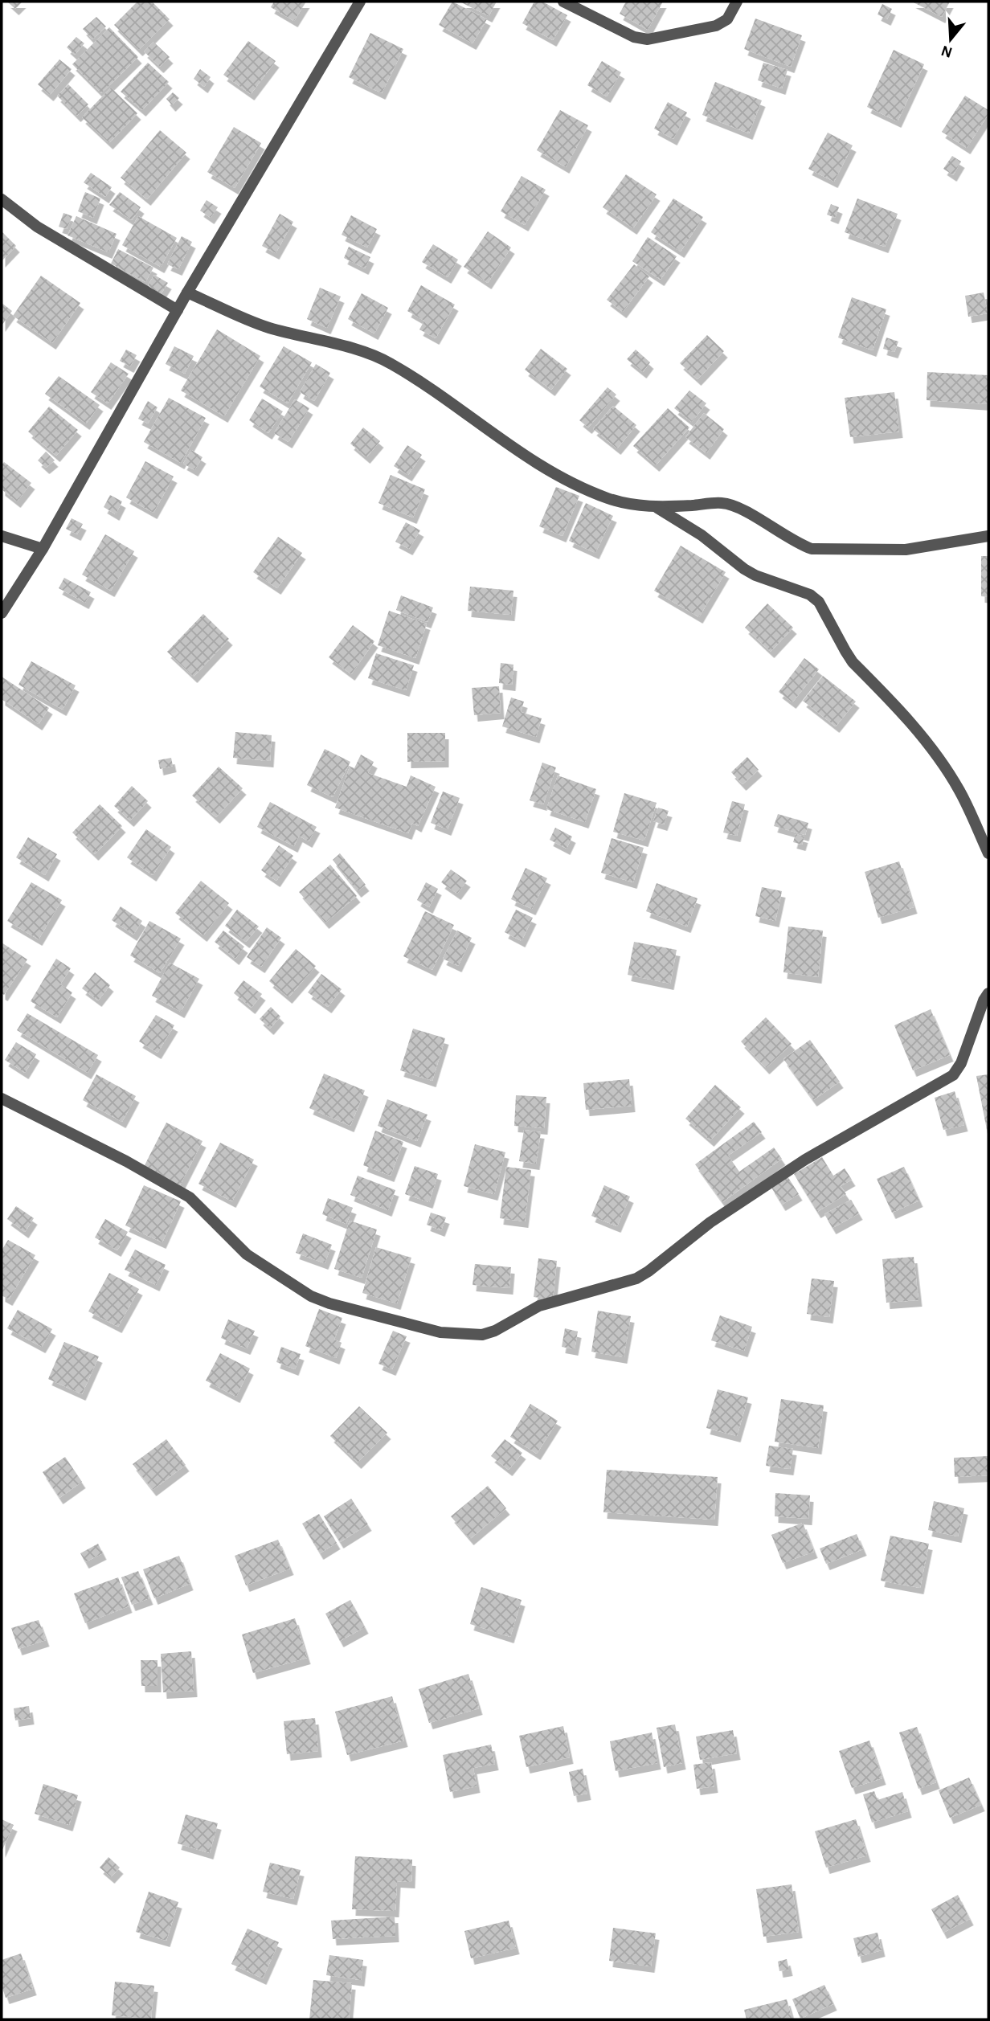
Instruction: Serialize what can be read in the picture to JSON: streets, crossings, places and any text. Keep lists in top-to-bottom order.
{
  "north": "bottom"
}
